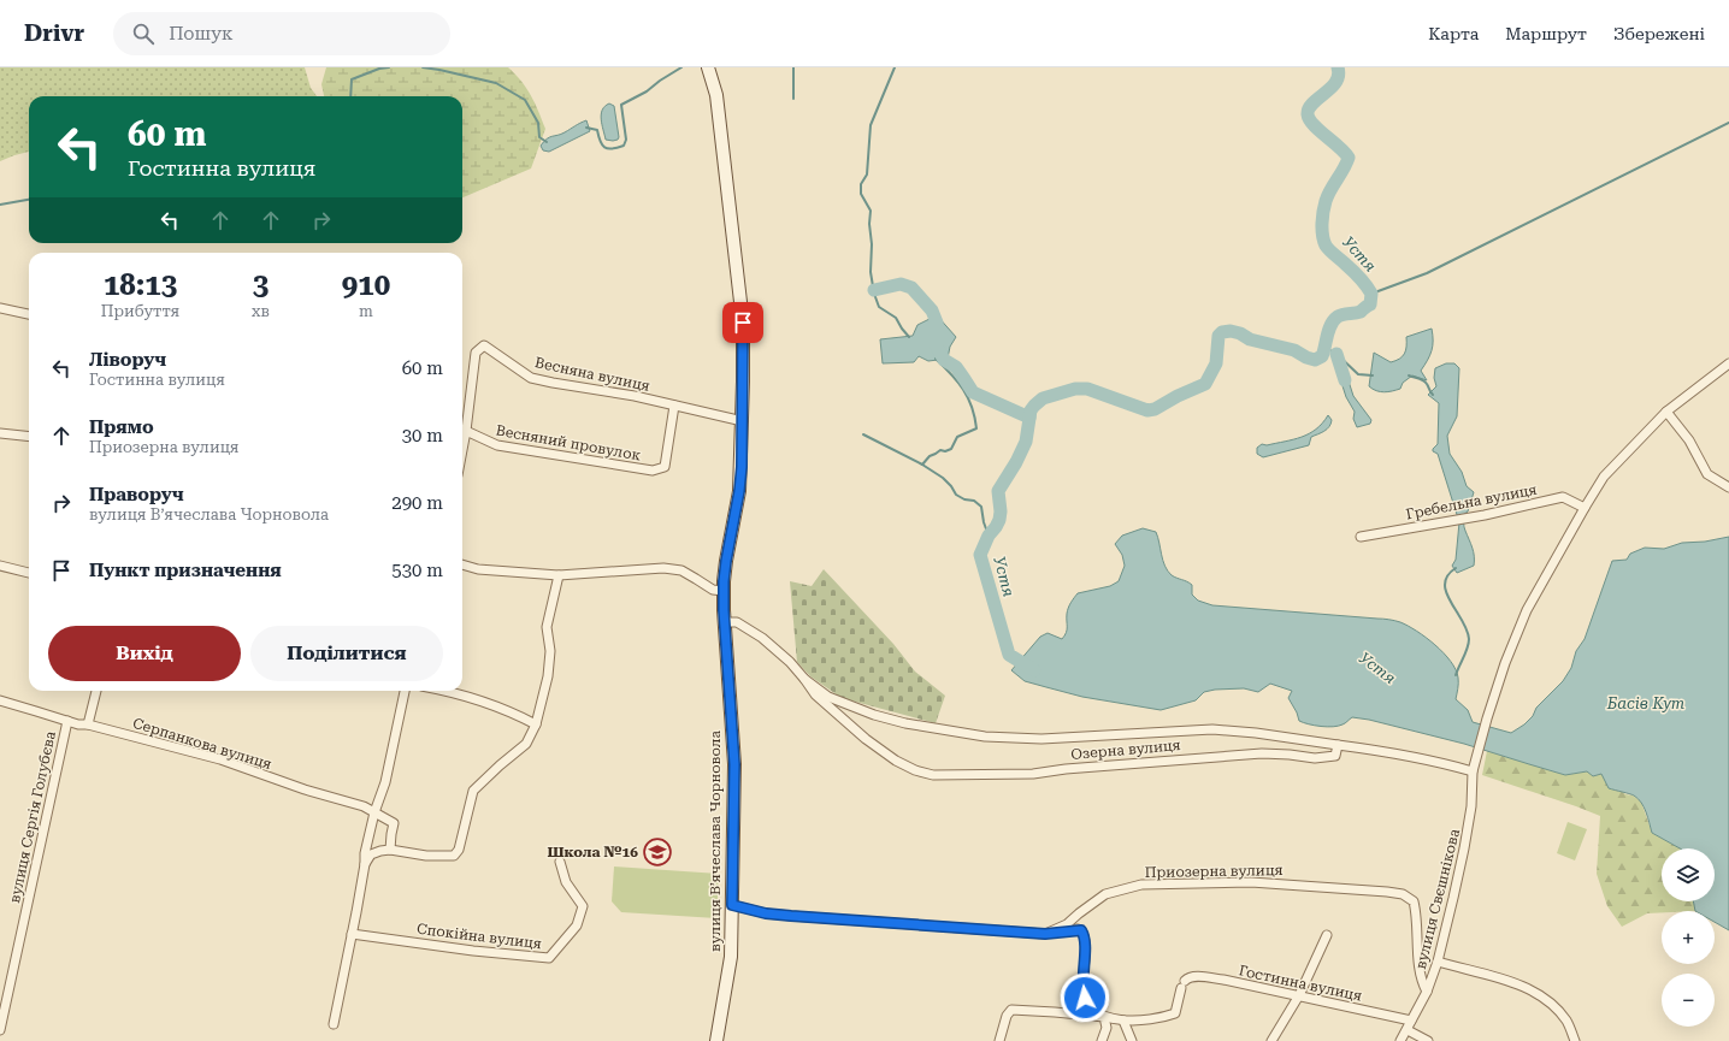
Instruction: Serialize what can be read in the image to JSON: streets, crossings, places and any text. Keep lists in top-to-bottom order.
{
  "streets": {
    "main road": ["вулиця Вʼячеслава Чорновола"],
    "street": [
      "Весняна вулиця",
      "Весняний провулок",
      "Гребельна вулиця",
      "Серпанкова вулиця",
      "Озерна вулиця",
      "вулиця Сергія Голубєва",
      "Приозерна вулиця",
      "вулиця Свєшнікова",
      "Спокійна вулиця",
      "Гостинна вулиця"
    ]
  },
  "crossings": [
    ["Весняна вулиця", "Весняний провулок"],
    ["Весняна вулиця", "вулиця Вʼячеслава Чорновола"],
    ["Гребельна вулиця", "вулиця Свєшнікова"],
    ["Серпанкова вулиця", "вулиця Сергія Голубєва"],
    ["вулиця Вʼячеслава Чорновола", "Приозерна вулиця"],
    ["Приозерна вулиця", "вулиця Свєшнікова"],
    ["вулиця Свєшнікова", "Гостинна вулиця"]
  ],
  "water": ["Устя", "Басів Кут"],
  "places": {
    "school or university": ["Школа №16"]
  },
  "page": {
    "header": "Drivr",
    "search": "Пошук",
    "nav": ["Карта", "Маршрут", "Збережені"],
    "turn": ["60 m", "Гостинна вулиця"],
    "eta": [
      "18:13",
      "Прибуття",
      "3",
      "хв",
      "910",
      "m"
    ],
    "list": [
      {
        "name": "Ліворуч",
        "note": "Гостинна вулиця",
        "value": "60 m"
      },
      {
        "name": "Прямо",
        "note": "Приозерна вулиця",
        "value": "30 m"
      },
      {
        "name": "Праворуч",
        "note": "вулиця Вʼячеслава Чорновола",
        "value": "290 m"
      },
      {
        "name": "Пункт призначення",
        "value": "530 m"
      }
    ],
    "buttons": ["Вихід", "Поділитися"],
    "map_buttons": ["+", "−"]
  }
}
